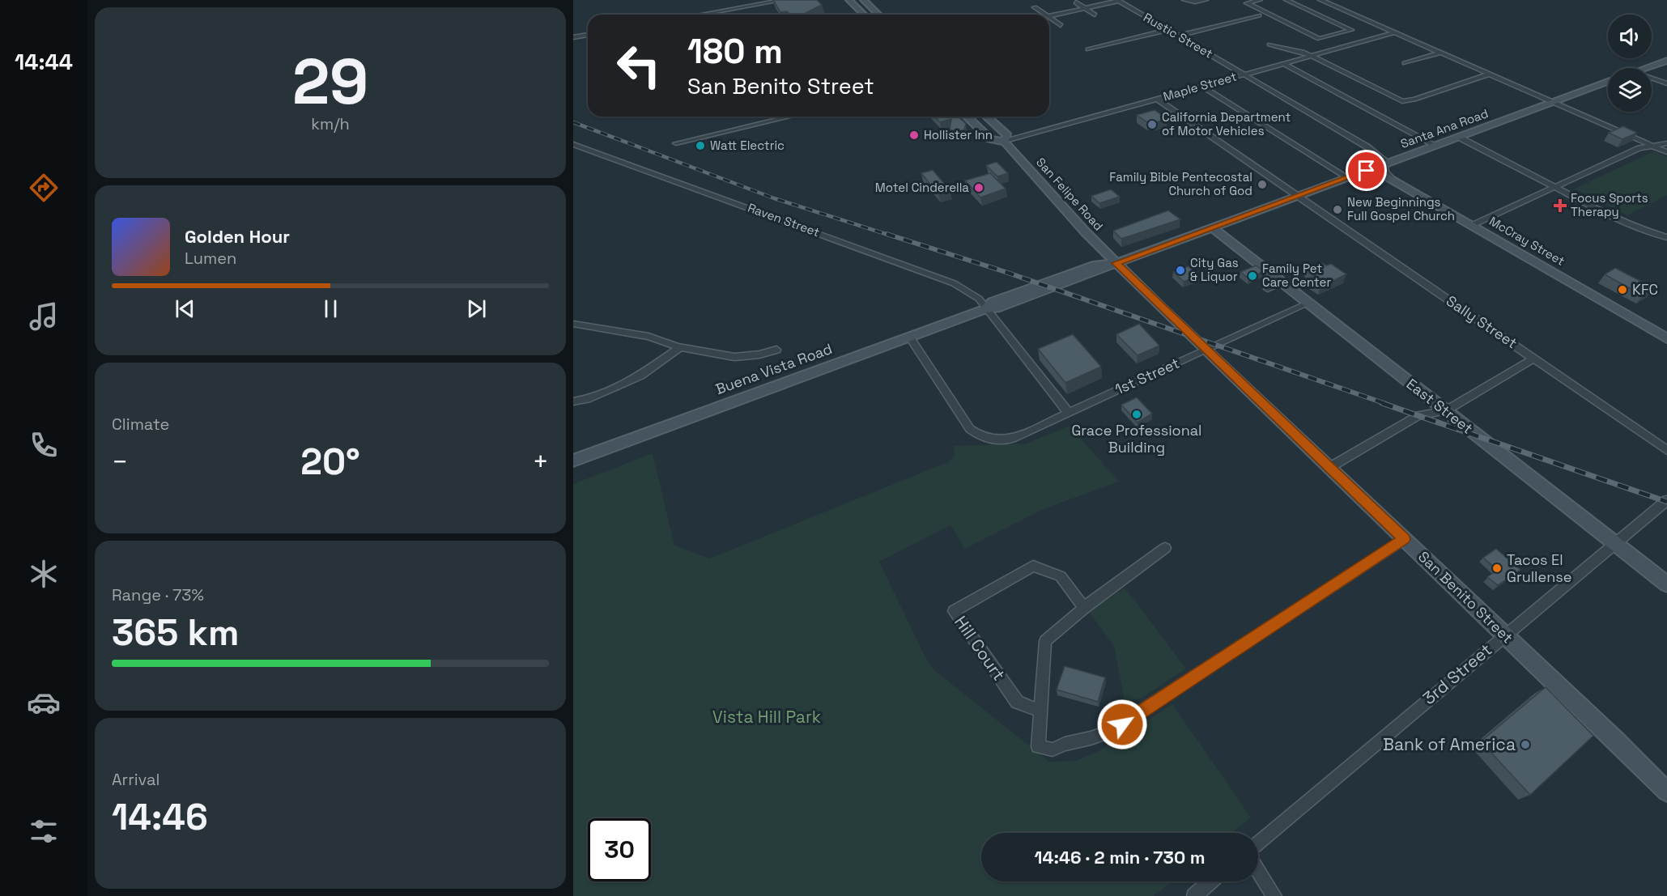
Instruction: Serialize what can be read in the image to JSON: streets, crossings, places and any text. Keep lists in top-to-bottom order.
{
  "streets": {
    "street": [
      "Rustic Street",
      "Maple Street",
      "Santa Ana Road",
      "San Felipe Road",
      "Raven Street",
      "McCray Street",
      "Sally Street",
      "Buena Vista Road",
      "1st Street",
      "East Street",
      "San Benito Street",
      "Hill Court",
      "3rd Street"
    ]
  },
  "crossings": [
    ["Rustic Street", "Maple Street"],
    ["Rustic Street", "Santa Ana Road"],
    ["Rustic Street", "McCray Street"],
    ["Maple Street", "San Felipe Road"],
    ["Maple Street", "Sally Street"],
    ["Santa Ana Road", "San Felipe Road"],
    ["Santa Ana Road", "McCray Street"],
    ["Santa Ana Road", "Sally Street"],
    ["Santa Ana Road", "Buena Vista Road"],
    ["Santa Ana Road", "East Street"],
    ["Santa Ana Road", "San Benito Street"],
    ["San Felipe Road", "Buena Vista Road"],
    ["San Felipe Road", "San Benito Street"],
    ["Raven Street", "Buena Vista Road"],
    ["Raven Street", "1st Street"],
    ["Buena Vista Road", "1st Street"],
    ["Buena Vista Road", "San Benito Street"],
    ["1st Street", "East Street"],
    ["1st Street", "San Benito Street"],
    ["East Street", "3rd Street"],
    ["San Benito Street", "3rd Street"]
  ],
  "parks": ["Vista Hill Park"],
  "places": {
    "other": [
      "California Department of Motor Vehicles",
      "Hollister Inn",
      "Watt Electric",
      "Family Bible Pentecostal Church of God",
      "Motel Cinderella",
      "New Beginnings Full Gospel Church",
      "City Gas & Liquor",
      "Family Pet Care Center",
      "KFC",
      "Grace Professional Building",
      "Tacos El Grullense",
      "Bank of America"
    ],
    "health": ["Focus Sports Therapy"]
  },
  "page": {
    "tabs": "14:44",
    "tile": [
      ["29", "km/h"],
      "Climate",
      ["Range · 73%", "365 km"],
      ["Arrival", "14:46"]
    ],
    "turn": ["180 m", "San Benito Street"],
    "song": ["Golden Hour", "Lumen"],
    "heat": ["−", "20°", "+"],
    "limit": "30",
    "trip": "14:46 · 2 min · 730 m"
  }
}
